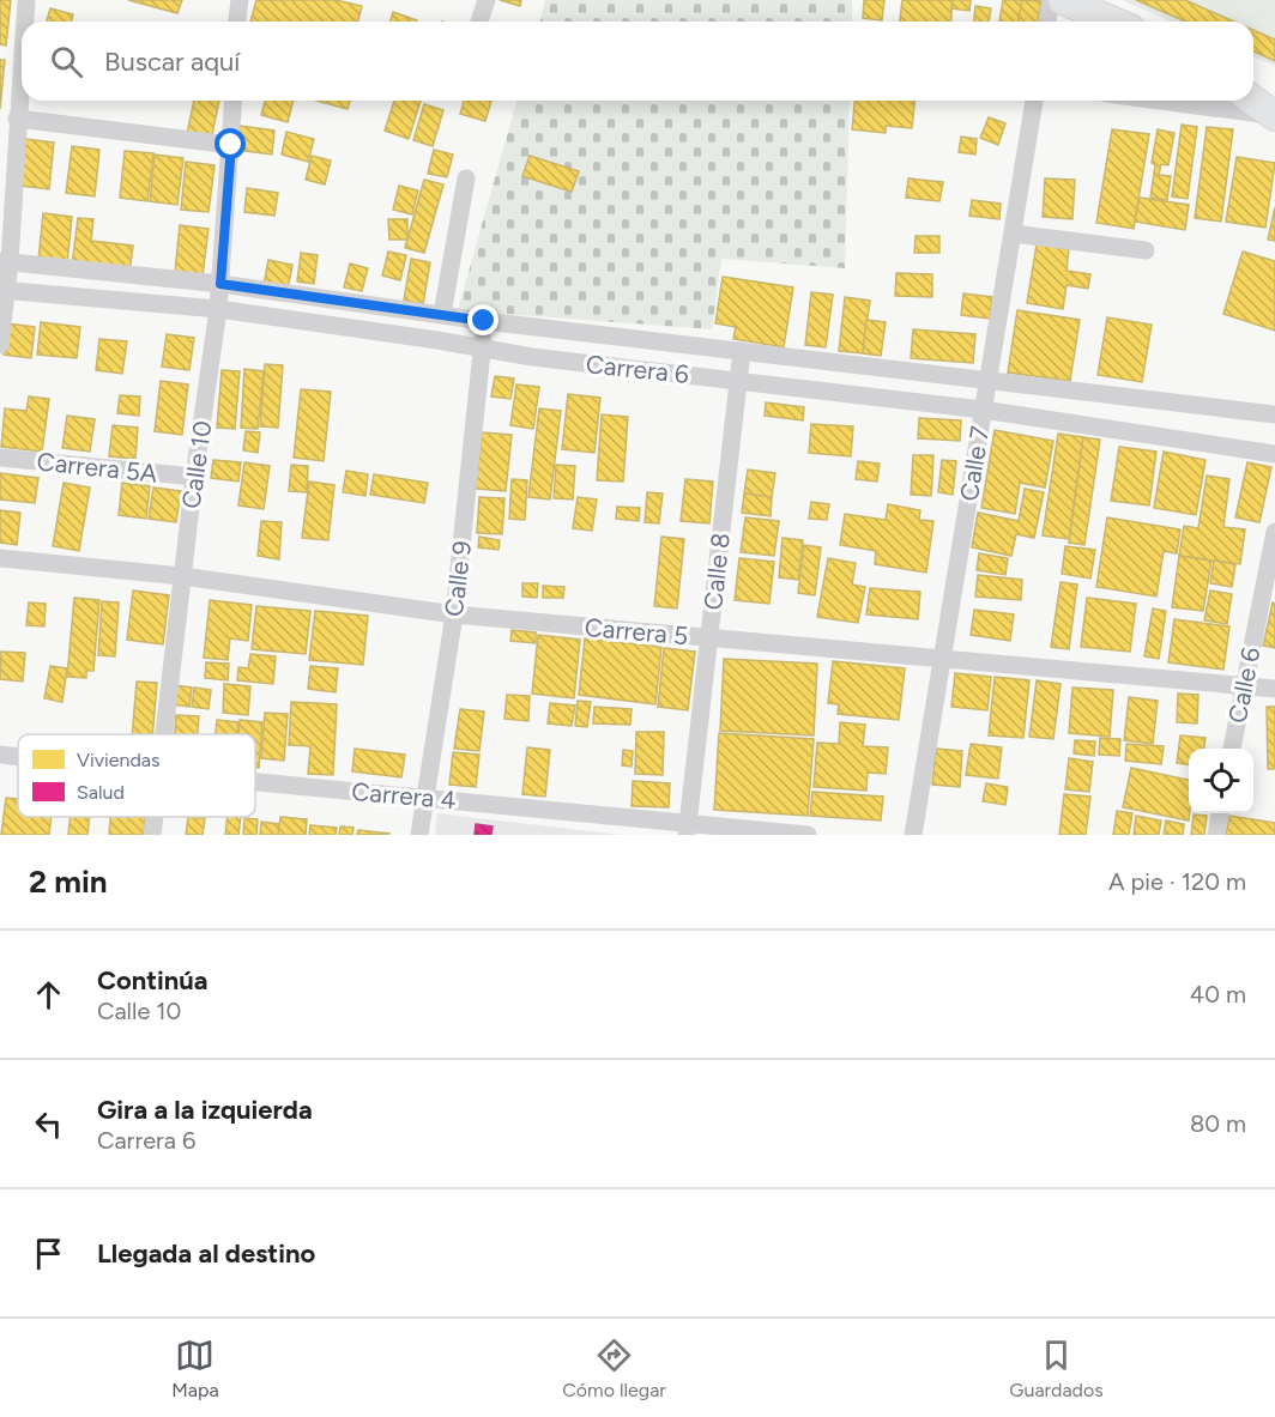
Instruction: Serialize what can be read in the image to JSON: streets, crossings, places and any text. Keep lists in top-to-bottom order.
{
  "streets": {
    "street": [
      "Carrera 6",
      "Calle 7",
      "Calle 10",
      "Carrera 5A",
      "Calle 8",
      "Calle 9",
      "Carrera 5",
      "Calle 6",
      "Carrera 4"
    ]
  },
  "crossings": [
    ["Carrera 6", "Calle 7"],
    ["Carrera 6", "Calle 10"],
    ["Carrera 6", "Calle 8"],
    ["Carrera 6", "Calle 9"],
    ["Calle 7", "Carrera 5"],
    ["Calle 10", "Carrera 5A"],
    ["Calle 10", "Carrera 5"],
    ["Calle 8", "Carrera 5"],
    ["Calle 8", "Carrera 4"],
    ["Calle 9", "Carrera 5"],
    ["Calle 9", "Carrera 4"],
    ["Carrera 5", "Calle 6"]
  ],
  "legend": ["Viviendas", "Salud"],
  "page": {
    "search": "Buscar aquí",
    "heading": ["2 min", "A pie · 120 m"],
    "list": [
      ["Continúa", "Calle 10", "40 m"],
      ["Gira a la izquierda", "Carrera 6", "80 m"],
      "Llegada al destino"
    ],
    "nav": ["Mapa", "Cómo llegar", "Guardados"]
  }
}
